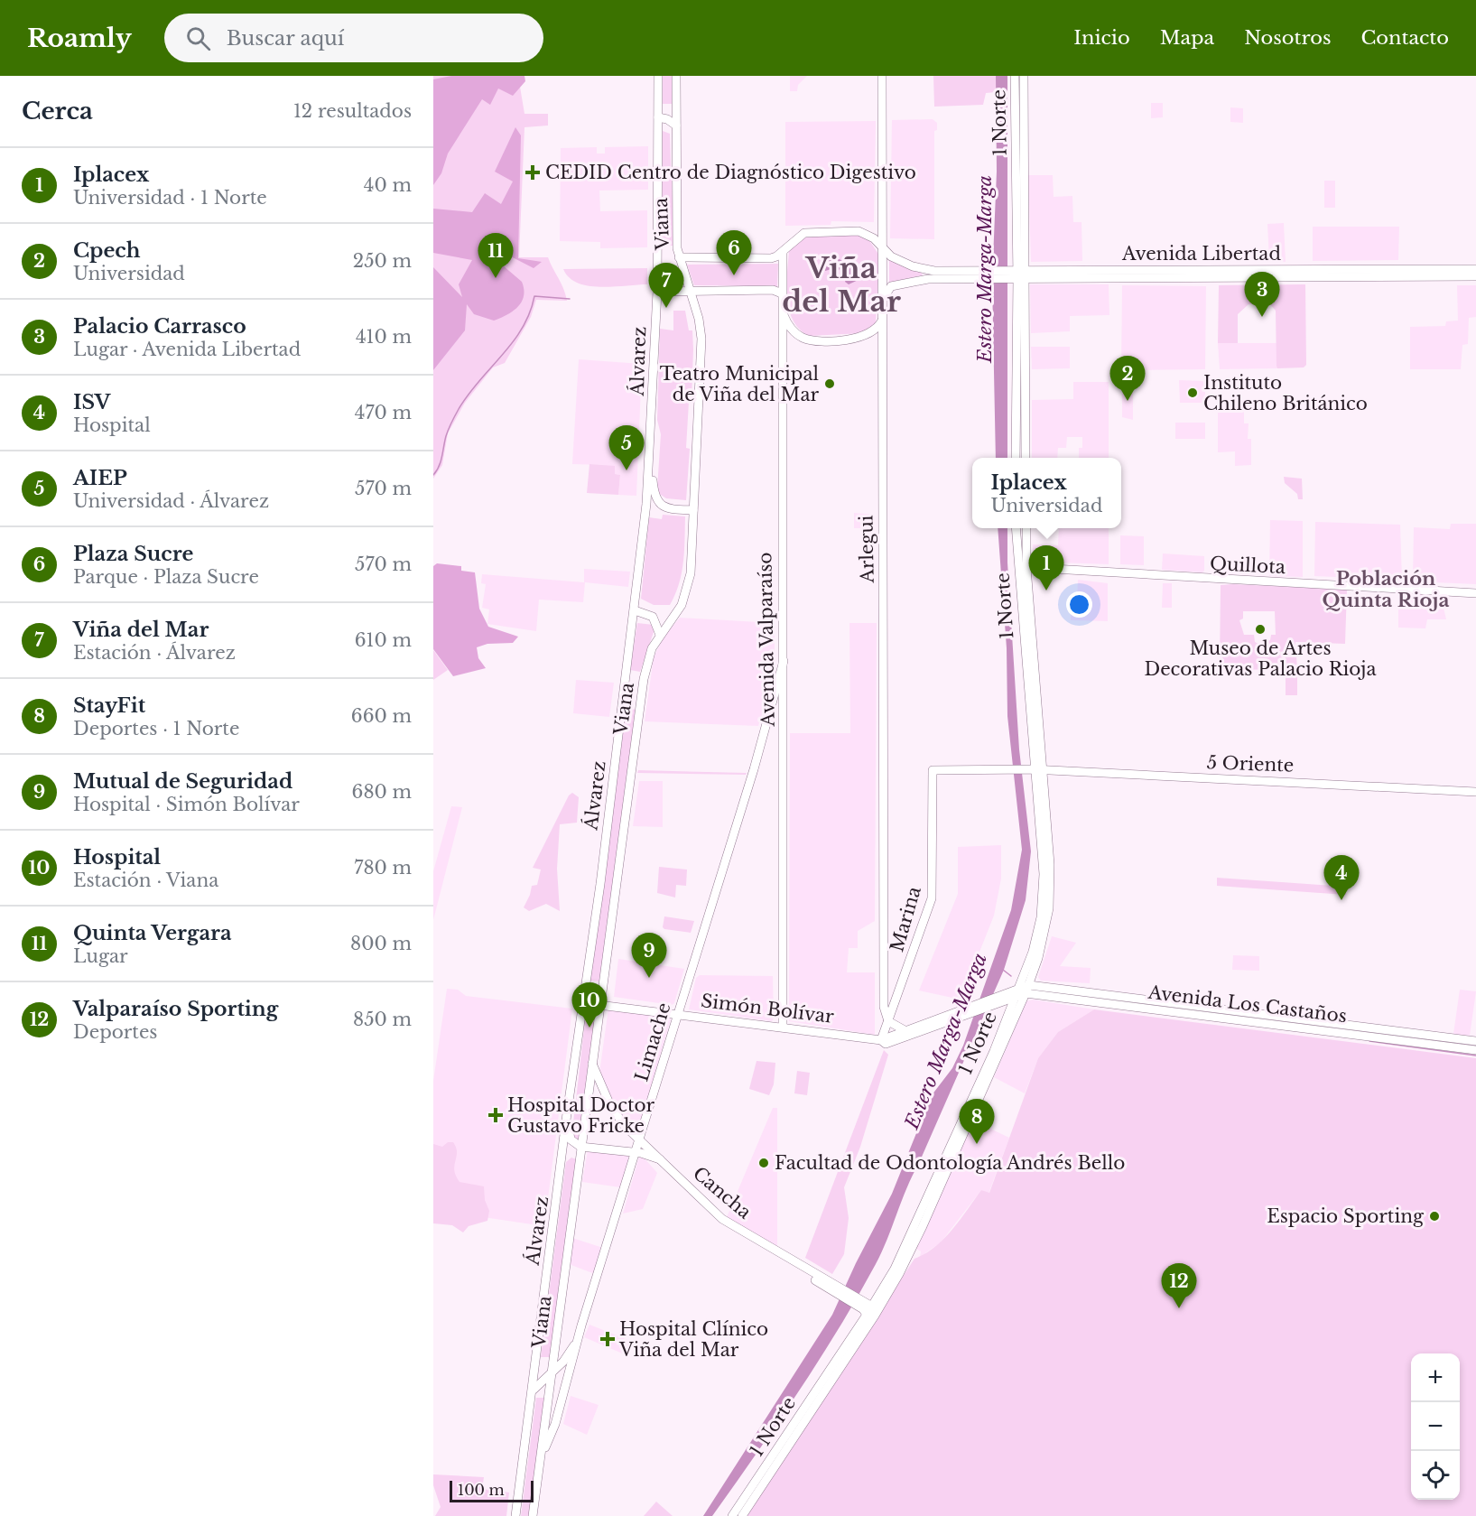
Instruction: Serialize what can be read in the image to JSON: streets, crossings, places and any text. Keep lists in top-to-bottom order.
{
  "streets": {
    "main road": [
      "1 Norte",
      "Viana",
      "Avenida Libertad",
      "Álvarez",
      "Arlegui",
      "Quillota",
      "Avenida Valparaíso",
      "5 Oriente",
      "Marina",
      "Avenida Los Castaños",
      "Simón Bolívar",
      "Limache",
      "Cancha"
    ]
  },
  "crossings": [
    ["1 Norte", "Avenida Libertad"],
    ["1 Norte", "Quillota"],
    ["1 Norte", "5 Oriente"],
    ["1 Norte", "Avenida Los Castaños"],
    ["1 Norte", "Cancha"],
    ["Viana", "Simón Bolívar"],
    ["Viana", "Limache"],
    ["Viana", "Cancha"],
    ["Álvarez", "Simón Bolívar"],
    ["Álvarez", "Limache"],
    ["Arlegui", "Avenida Valparaíso"],
    ["Arlegui", "Marina"],
    ["Avenida Valparaíso", "Simón Bolívar"],
    ["Avenida Valparaíso", "Limache"],
    ["5 Oriente", "Marina"],
    ["Marina", "Simón Bolívar"],
    ["Simón Bolívar", "Limache"],
    ["Limache", "Cancha"]
  ],
  "districts": ["Viña del Mar", "Población Quinta Rioja"],
  "water": ["Estero Marga-Marga"],
  "places": {
    "health": ["CEDID Centro de Diagnóstico Digestivo", "Hospital Doctor Gustavo Fricke", "Hospital Clínico Viña del Mar"],
    "other": [
      "Teatro Municipal de Viña del Mar",
      "Instituto Chileno Británico",
      "Museo de Artes Decorativas Palacio Rioja",
      "Facultad de Odontología Andrés Bello",
      "Espacio Sporting"
    ]
  },
  "scale_bar": "100 m",
  "page": {
    "header": "Roamly",
    "search": "Buscar aquí",
    "nav": [
      "Inicio",
      "Mapa",
      "Nosotros",
      "Contacto"
    ],
    "heading": ["Cerca", "12 resultados"],
    "list": [
      {
        "mark": "1",
        "name": "Iplacex",
        "note": "Universidad · 1 Norte",
        "value": "40 m"
      },
      {
        "mark": "2",
        "name": "Cpech",
        "note": "Universidad",
        "value": "250 m"
      },
      {
        "mark": "3",
        "name": "Palacio Carrasco",
        "note": "Lugar · Avenida Libertad",
        "value": "410 m"
      },
      {
        "mark": "4",
        "name": "ISV",
        "note": "Hospital",
        "value": "470 m"
      },
      {
        "mark": "5",
        "name": "AIEP",
        "note": "Universidad · Álvarez",
        "value": "570 m"
      },
      {
        "mark": "6",
        "name": "Plaza Sucre",
        "note": "Parque · Plaza Sucre",
        "value": "570 m"
      },
      {
        "mark": "7",
        "name": "Viña del Mar",
        "note": "Estación · Álvarez",
        "value": "610 m"
      },
      {
        "mark": "8",
        "name": "StayFit",
        "note": "Deportes · 1 Norte",
        "value": "660 m"
      },
      {
        "mark": "9",
        "name": "Mutual de Seguridad",
        "note": "Hospital · Simón Bolívar",
        "value": "680 m"
      },
      {
        "mark": "10",
        "name": "Hospital",
        "note": "Estación · Viana",
        "value": "780 m"
      },
      {
        "mark": "11",
        "name": "Quinta Vergara",
        "note": "Lugar",
        "value": "800 m"
      },
      {
        "mark": "12",
        "name": "Valparaíso Sporting",
        "note": "Deportes",
        "value": "850 m"
      }
    ],
    "pins": [
      "6",
      "11",
      "7",
      "3",
      "2",
      "5",
      "1",
      "4",
      "9",
      "10",
      "8",
      "12"
    ],
    "popup": ["Iplacex", "Universidad"],
    "map_buttons": ["+", "−"],
    "scale": "100 m"
  }
}
